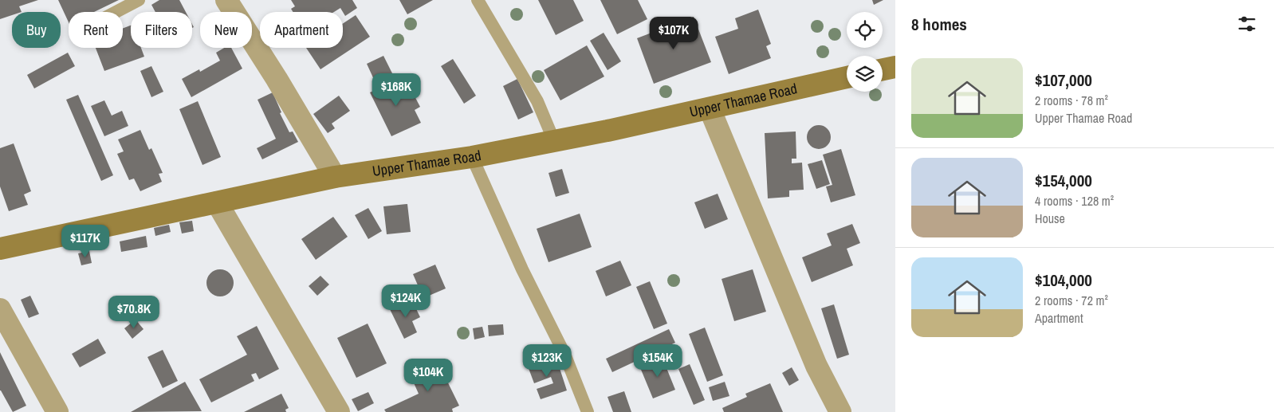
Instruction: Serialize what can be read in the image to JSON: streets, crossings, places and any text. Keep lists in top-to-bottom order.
{
  "streets": {
    "street": ["Upper Thamae Road"]
  },
  "page": {
    "heading": "8 homes",
    "chip": [
      "Buy",
      "Rent",
      "Filters",
      "New",
      "Apartment"
    ],
    "price": [
      "$107K",
      "$168K",
      "$117K",
      "$124K",
      "$70.8K",
      "$123K",
      "$154K",
      "$104K"
    ],
    "list": [
      {
        "name": "$107,000",
        "note": "2 rooms · 78 m² · Upper Thamae Road"
      },
      {
        "name": "$154,000",
        "note": "4 rooms · 128 m² · House"
      },
      {
        "name": "$104,000",
        "note": "2 rooms · 72 m² · Apartment"
      }
    ]
  }
}
